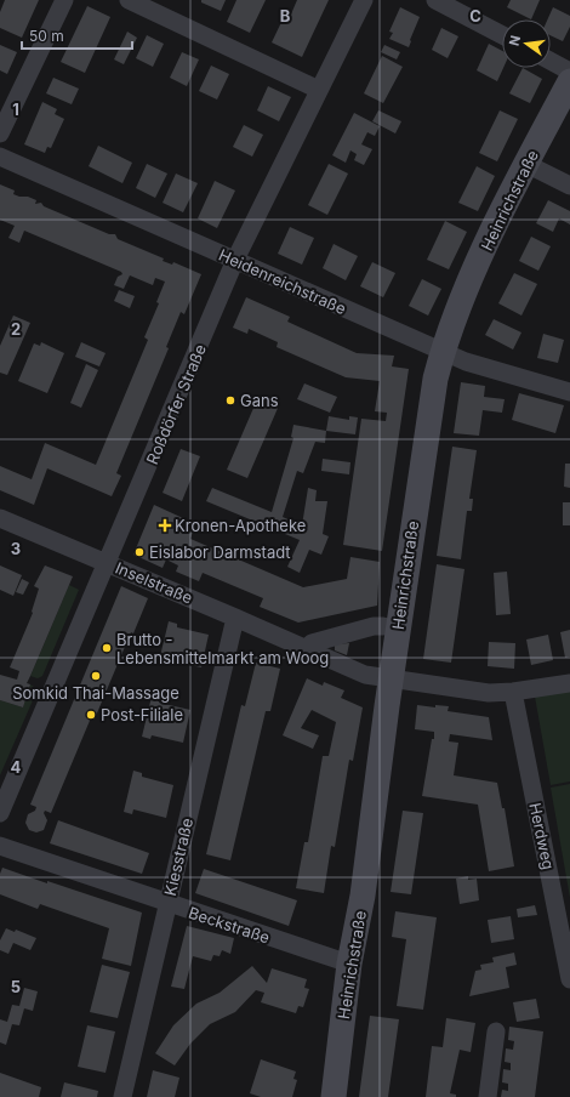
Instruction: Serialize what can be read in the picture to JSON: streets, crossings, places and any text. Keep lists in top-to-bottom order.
{
  "streets": {
    "main road": ["Heinrichstraße"],
    "street": [
      "Heidenreichstraße",
      "Roßdörfer Straße",
      "Inselstraße",
      "Herdweg",
      "Kiesstraße",
      "Beckstraße"
    ]
  },
  "crossings": [
    ["Heinrichstraße", "Heidenreichstraße"],
    ["Heinrichstraße", "Inselstraße"],
    ["Heinrichstraße", "Beckstraße"],
    ["Heidenreichstraße", "Roßdörfer Straße"],
    ["Roßdörfer Straße", "Inselstraße"],
    ["Inselstraße", "Herdweg"],
    ["Inselstraße", "Kiesstraße"],
    ["Kiesstraße", "Beckstraße"]
  ],
  "places": {
    "other": [
      "Gans",
      "Eislabor Darmstadt",
      "Brutto - Lebensmittelmarkt am Woog",
      "Somkid Thai-Massage",
      "Post-Filiale"
    ],
    "health": ["Kronen-Apotheke"]
  },
  "scale_bar": "50 m",
  "north": "left",
  "grid": {
    "columns": ["B", "C"],
    "rows": [
      "1",
      "2",
      "3",
      "4",
      "5"
    ]
  }
}
